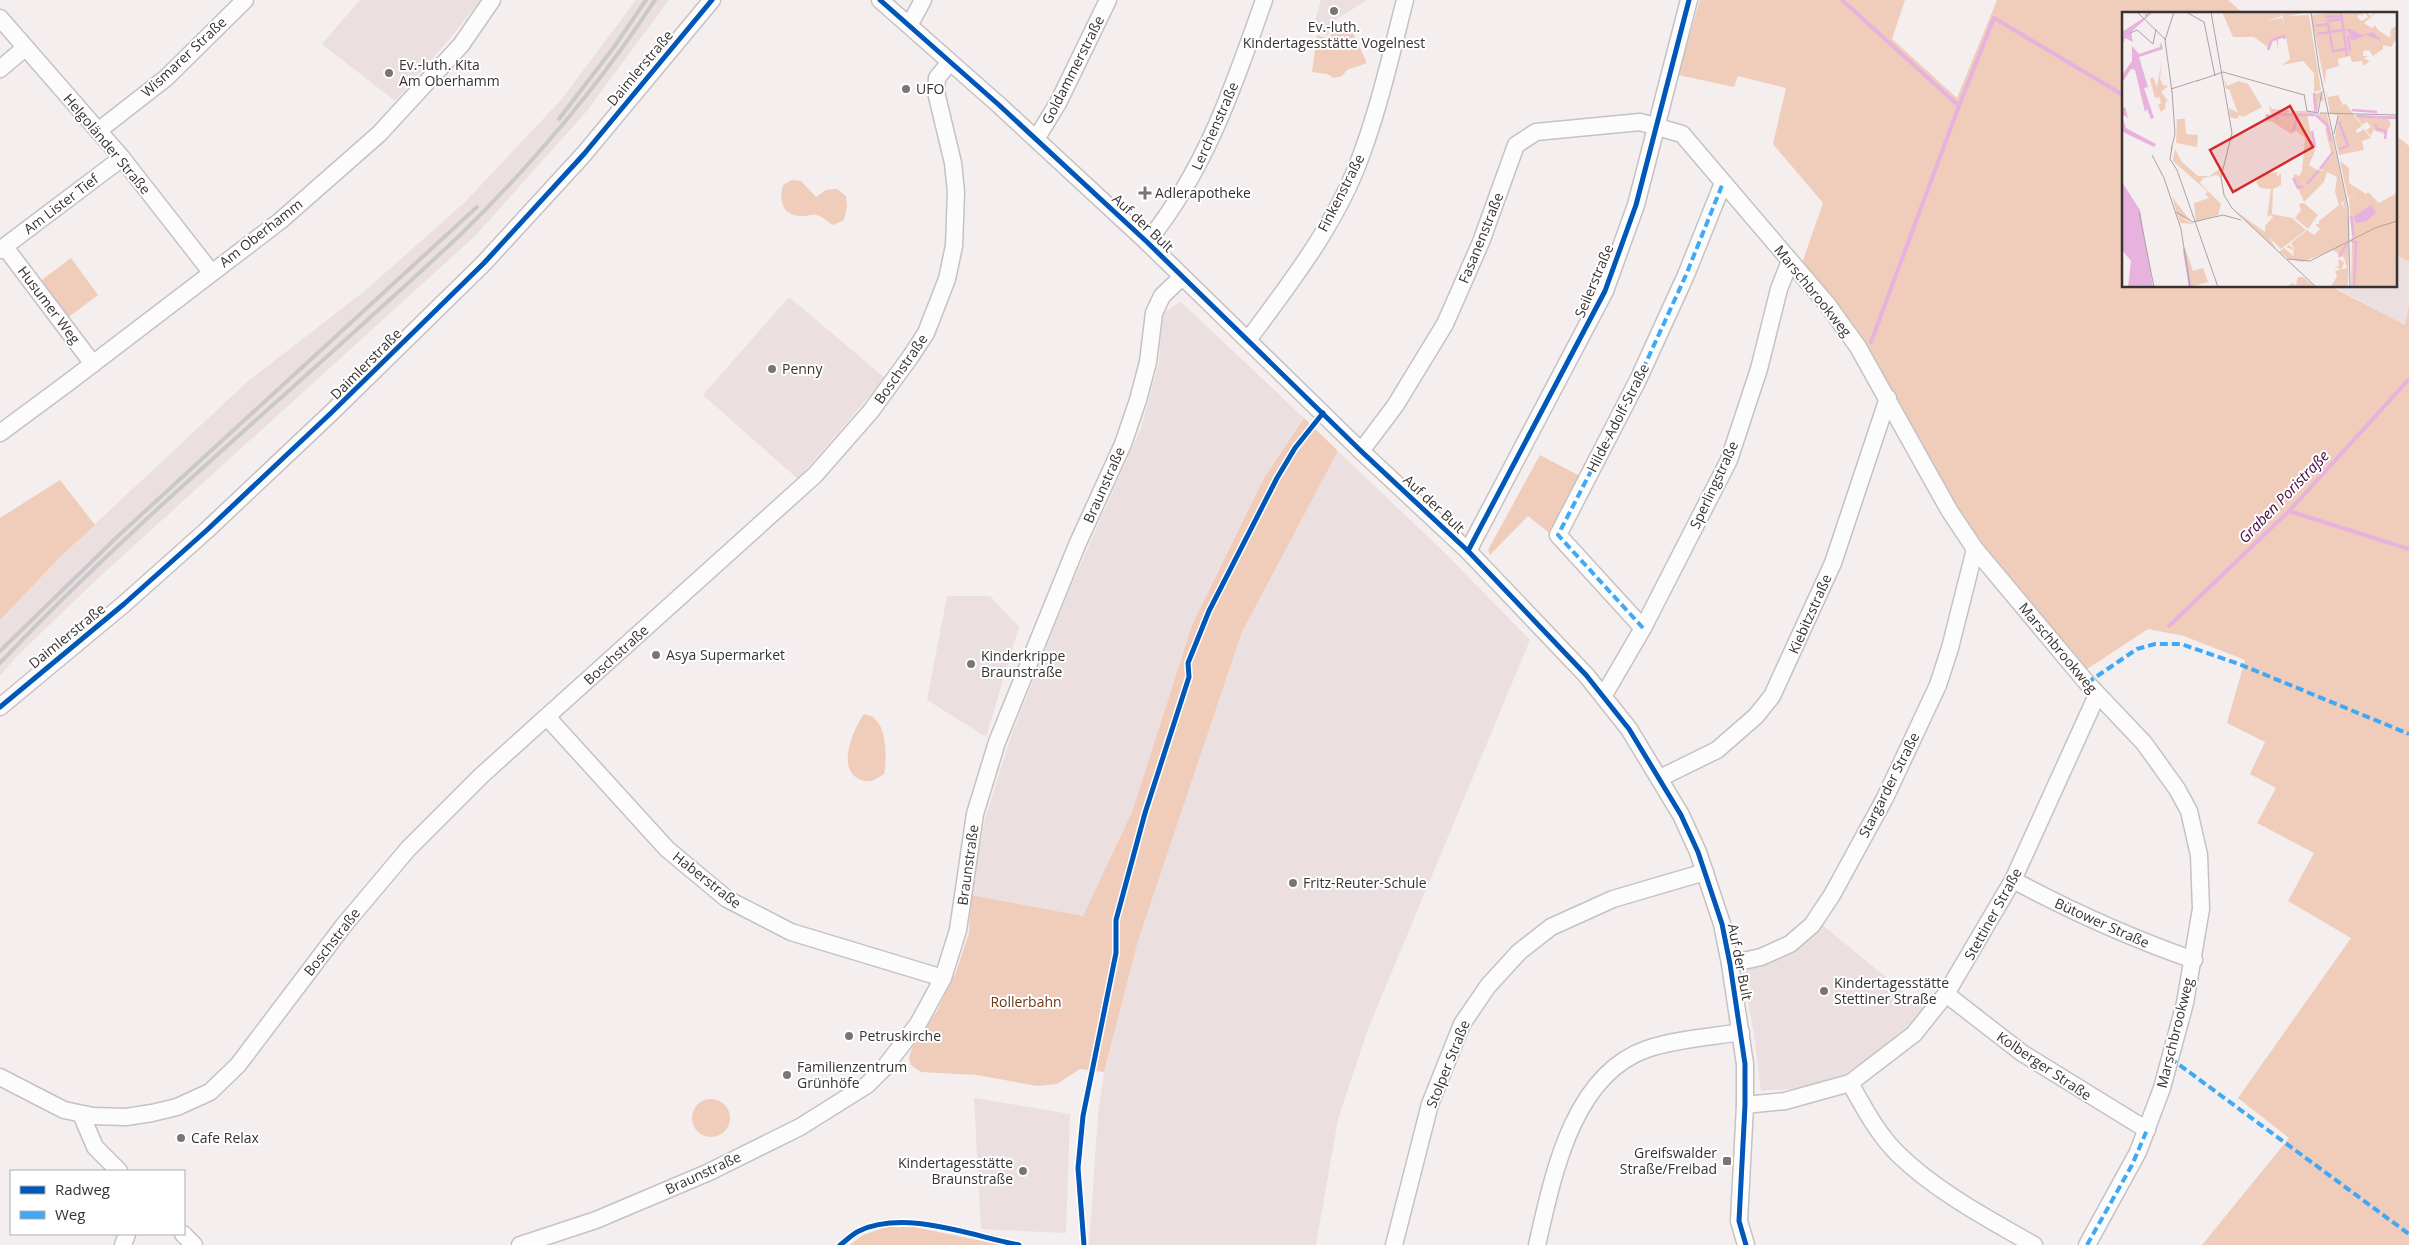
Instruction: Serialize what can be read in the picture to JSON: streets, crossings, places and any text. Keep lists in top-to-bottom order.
{
  "streets": {
    "street": [
      "Wismarer Straße",
      "Daimlerstraße",
      "Goldammerstraße",
      "Lerchenstraße",
      "Helgoländer Straße",
      "Finkenstraße",
      "Am Lister Tief",
      "Auf der Bult",
      "Am Oberhamm",
      "Fasanenstraße",
      "Seilerstraße",
      "Marschbrookweg",
      "Husumer Weg",
      "Boschstraße",
      "Hilde-Adolf-Straße",
      "Braunstraße",
      "Sperlingstraße",
      "Kiebitzstraße",
      "Stargarder Straße",
      "Haberstraße",
      "Stettiner Straße",
      "Bütower Straße",
      "Stolper Straße",
      "Kolberger Straße"
    ]
  },
  "crossings": [
    ["Wismarer Straße", "Helgoländer Straße"],
    ["Goldammerstraße", "Auf der Bult"],
    ["Lerchenstraße", "Auf der Bult"],
    ["Helgoländer Straße", "Am Lister Tief"],
    ["Helgoländer Straße", "Am Oberhamm"],
    ["Finkenstraße", "Auf der Bult"],
    ["Am Lister Tief", "Husumer Weg"],
    ["Auf der Bult", "Fasanenstraße"],
    ["Auf der Bult", "Seilerstraße"],
    ["Auf der Bult", "Boschstraße"],
    ["Auf der Bult", "Braunstraße"],
    ["Auf der Bult", "Sperlingstraße"],
    ["Auf der Bult", "Kiebitzstraße"],
    ["Auf der Bult", "Stargarder Straße"],
    ["Auf der Bult", "Stettiner Straße"],
    ["Auf der Bult", "Stolper Straße"],
    ["Am Oberhamm", "Husumer Weg"],
    ["Fasanenstraße", "Seilerstraße"],
    ["Fasanenstraße", "Marschbrookweg"],
    ["Seilerstraße", "Marschbrookweg"],
    ["Marschbrookweg", "Hilde-Adolf-Straße"],
    ["Marschbrookweg", "Sperlingstraße"],
    ["Marschbrookweg", "Kiebitzstraße"],
    ["Marschbrookweg", "Stargarder Straße"],
    ["Marschbrookweg", "Stettiner Straße"],
    ["Marschbrookweg", "Bütower Straße"],
    ["Marschbrookweg", "Kolberger Straße"],
    ["Boschstraße", "Haberstraße"],
    ["Hilde-Adolf-Straße", "Sperlingstraße"],
    ["Braunstraße", "Haberstraße"],
    ["Stettiner Straße", "Bütower Straße"],
    ["Stettiner Straße", "Kolberger Straße"]
  ],
  "water": ["Graben Poristraße"],
  "parks": ["Rollerbahn"],
  "places": {
    "other": [
      "Ev.-luth. Kindertagesstätte Vogelnest",
      "Ev.-luth. Kita Am Oberhamm",
      "UFO",
      "Penny",
      "Asya Supermarket",
      "Kinderkrippe Braunstraße",
      "Fritz-Reuter-Schule",
      "Kindertagesstätte Stettiner Straße",
      "Petruskirche",
      "Familienzentrum Grünhöfe",
      "Cafe Relax",
      "Kindertagesstätte Braunstraße"
    ],
    "health": ["Adlerapotheke"],
    "transit": ["Greifswalder Straße/Freibad"]
  },
  "legend": ["Radweg", "Weg"]
}
